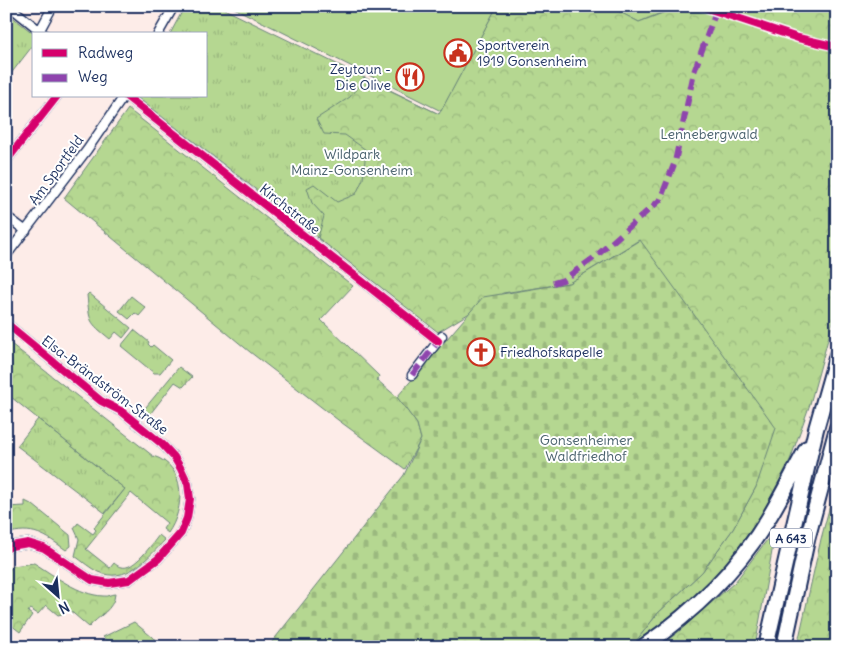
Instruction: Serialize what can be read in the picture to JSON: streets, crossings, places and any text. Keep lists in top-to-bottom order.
{
  "streets": {
    "highway": ["A 643"],
    "street": ["Am Sportfeld", "Kirchstraße", "Elsa-Brändström-Straße"]
  },
  "parks": ["Lennebergwald", "Wildpark Mainz-Gonsenheim", "Gonsenheimer Waldfriedhof"],
  "places": {
    "public building": ["Sportverein 1919 Gonsenheim"],
    "restaurant": ["Zeytoun - Die Olive"],
    "church": ["Friedhofskapelle"]
  },
  "legend": ["Radweg", "Weg"],
  "north": "bottom right"
}
